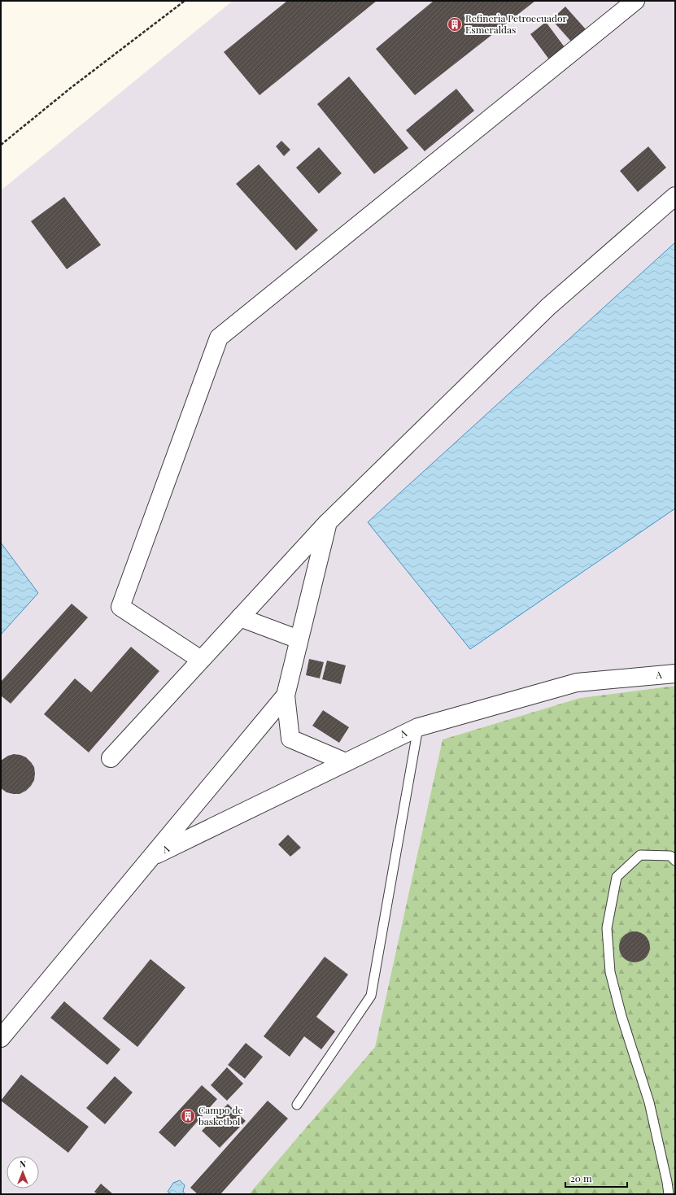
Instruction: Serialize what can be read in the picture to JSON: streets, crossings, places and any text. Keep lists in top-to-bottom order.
{
  "streets": {
    "street": ["A"]
  },
  "places": {
    "building": ["Refinerìa Petroecuador Esmeraldas", "Campo de basketbol"]
  },
  "scale_bar": "20 m",
  "north": "top"
}
